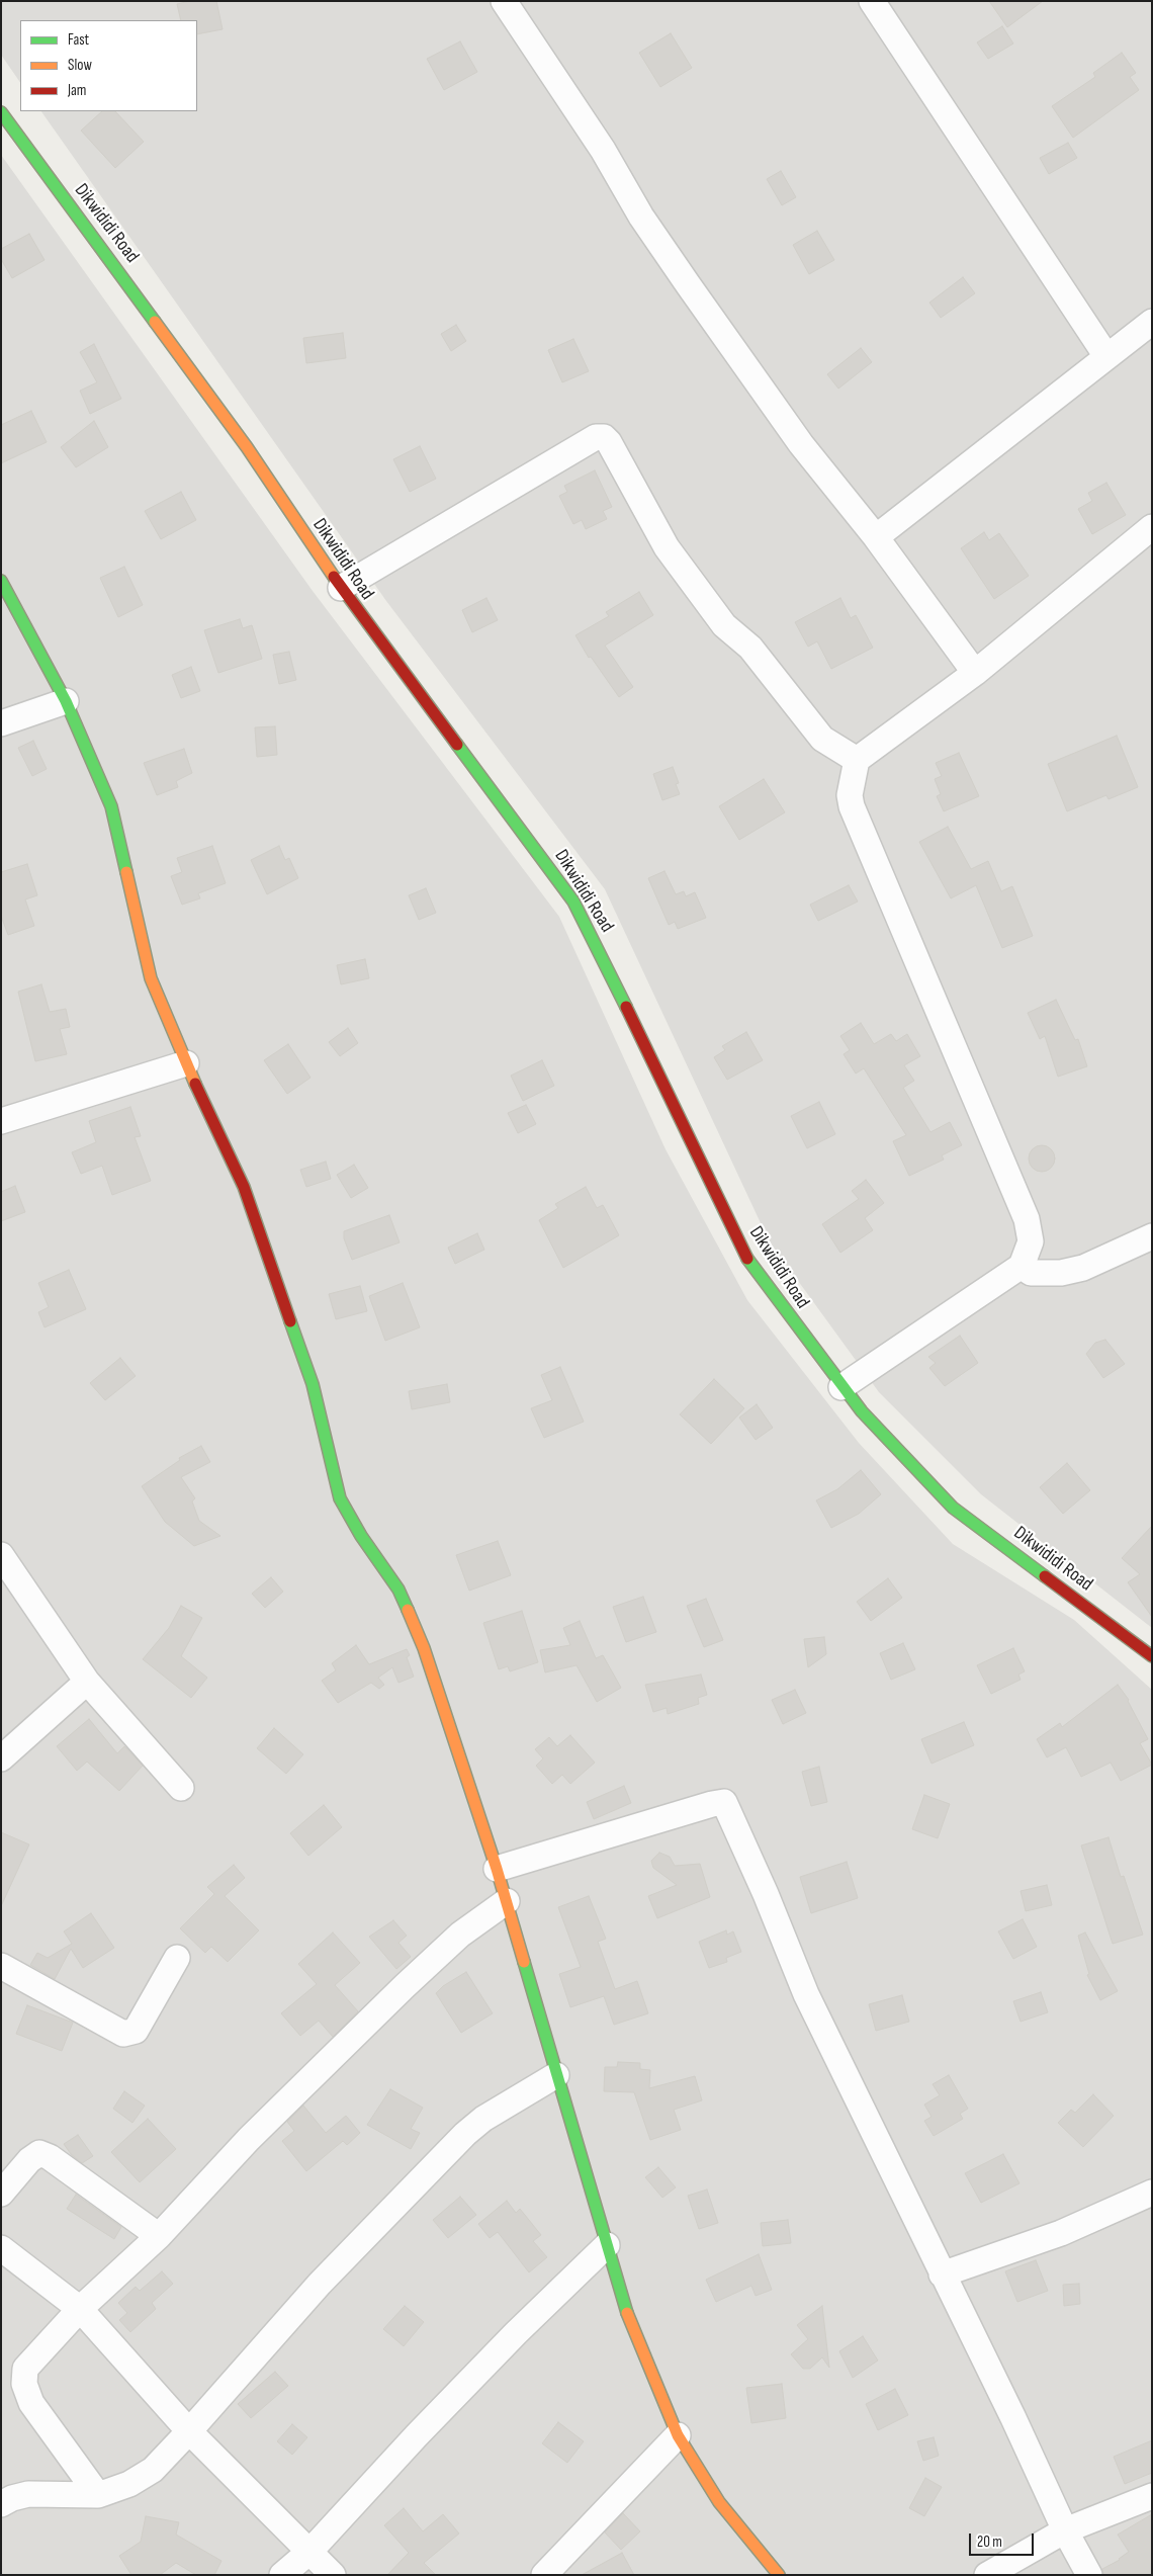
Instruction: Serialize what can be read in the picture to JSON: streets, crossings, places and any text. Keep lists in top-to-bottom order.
{
  "streets": {
    "street": ["Dikwididi Road"]
  },
  "legend": ["Fast", "Slow", "Jam"],
  "scale_bar": "20 m"
}
